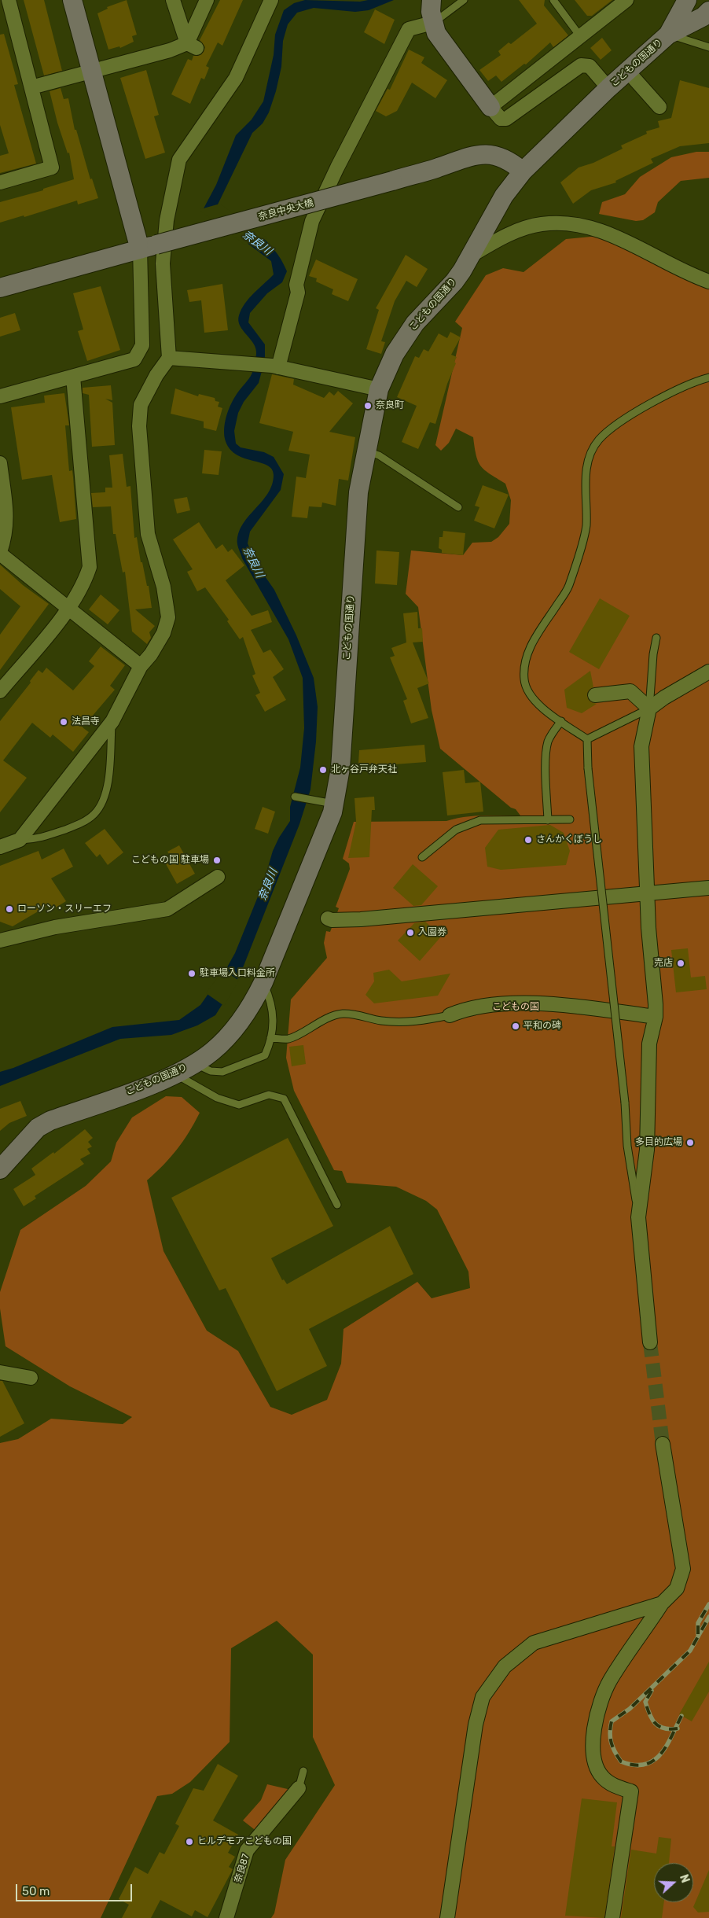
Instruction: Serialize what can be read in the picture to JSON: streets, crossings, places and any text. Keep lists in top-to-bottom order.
{
  "streets": {
    "main road": ["こどもの国通り", "奈良中央大橋"],
    "street": ["奈良87"]
  },
  "crossings": [
    ["こどもの国通り", "奈良中央大橋"]
  ],
  "water": ["奈良川"],
  "parks": ["こどもの国"],
  "places": [
    "奈良町",
    "法昌寺",
    "北ヶ谷戸弁天社",
    "さんかくぼうし",
    "こどもの国 駐車場",
    "ローソン・スリーエフ",
    "入園券",
    "売店",
    "駐車場入口料金所",
    "平和の碑",
    "多目的広場",
    "ヒルデモアこどもの国"
  ],
  "scale_bar": "50 m",
  "north": "right"
}
